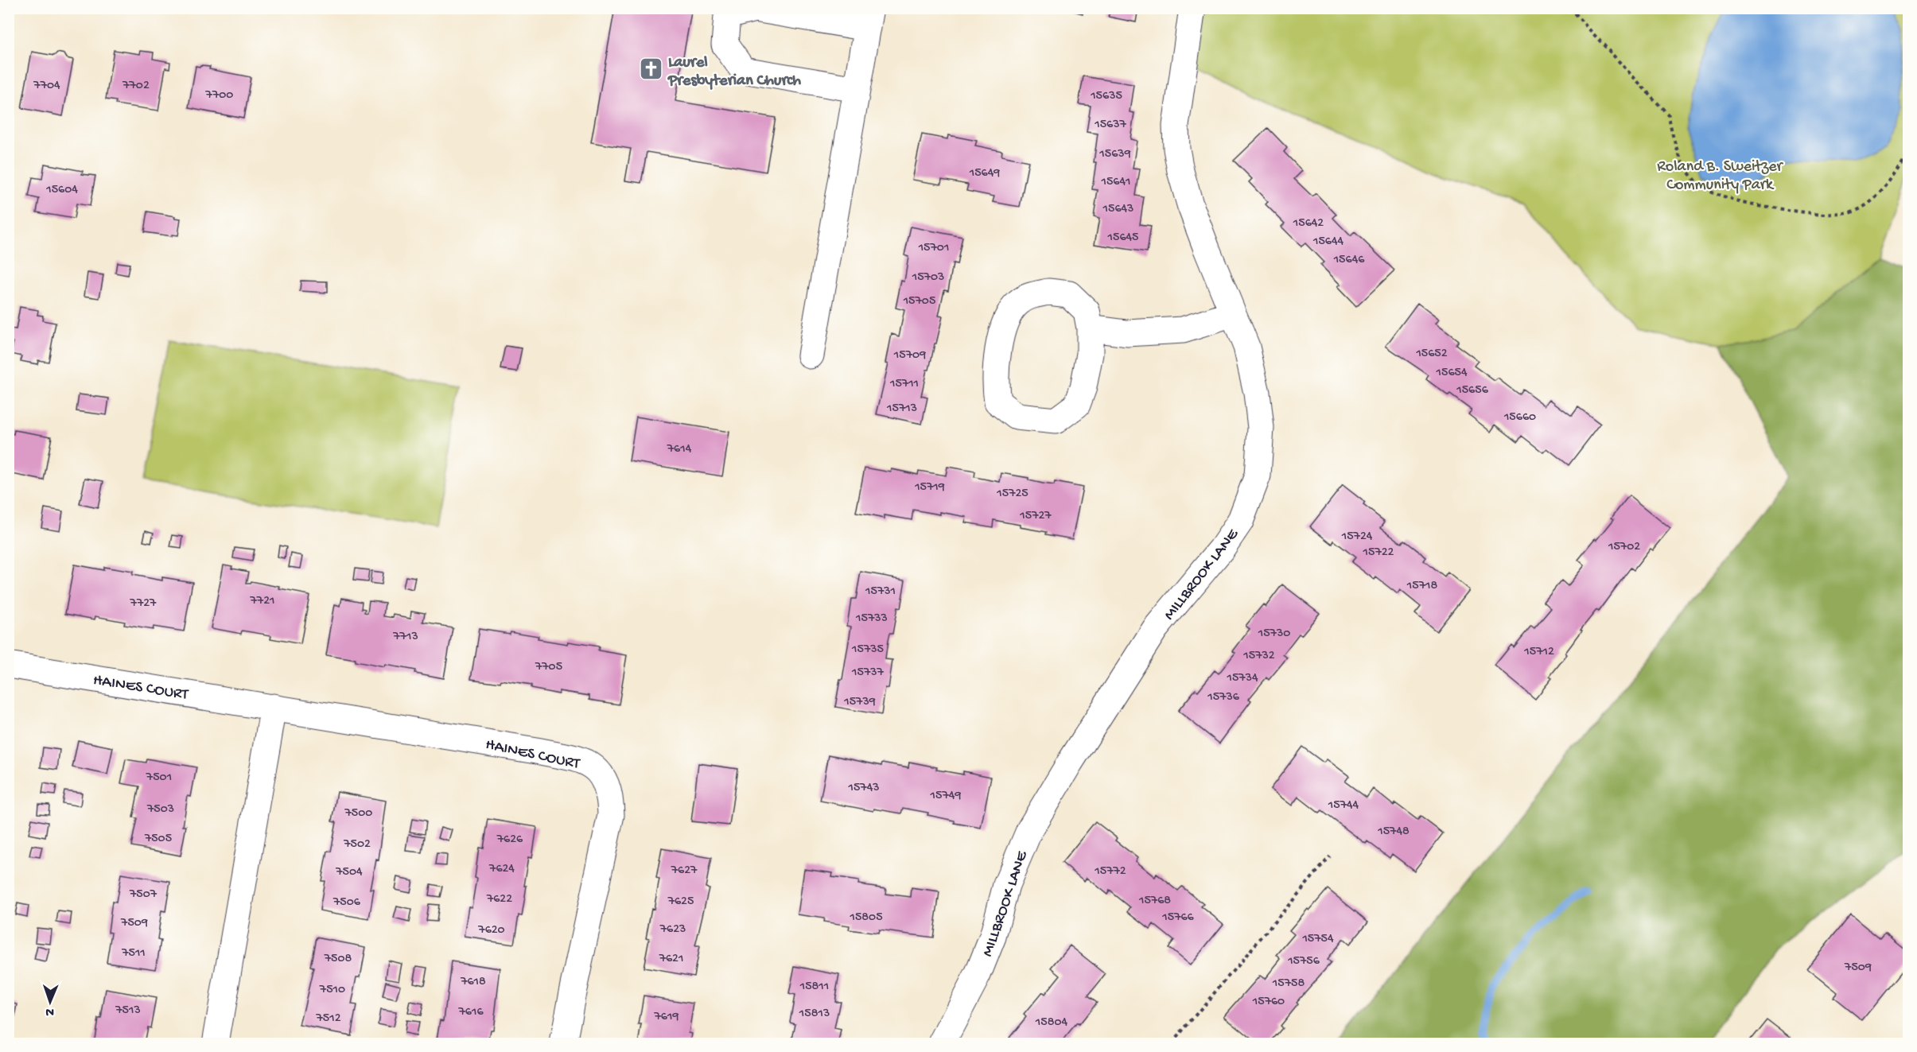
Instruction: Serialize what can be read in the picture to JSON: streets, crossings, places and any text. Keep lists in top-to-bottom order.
{
  "streets": {
    "street": ["MILLBROOK LANE", "HAINES COURT"]
  },
  "parks": ["Roland B. Sweitzer Community Park"],
  "places": {
    "church": ["Laurel Presbyterian Church"]
  },
  "house_numbers": [
    "7704",
    "7702",
    "7700",
    "15635",
    "15637",
    "15639",
    "15649",
    "15641",
    "15604",
    "15643",
    "15642",
    "15645",
    "15644",
    "15701",
    "15646",
    "15703",
    "15705",
    "15652",
    "15709",
    "15654",
    "15711",
    "15656",
    "15713",
    "15660",
    "7614",
    "15719",
    "15725",
    "15727",
    "15724",
    "15702",
    "15722",
    "15718",
    "15731",
    "7721",
    "7727",
    "15733",
    "15730",
    "7713",
    "15735",
    "15712",
    "15732",
    "7705",
    "15737",
    "15734",
    "15736",
    "15739",
    "7501",
    "15743",
    "15749",
    "15744",
    "7503",
    "7500",
    "15748",
    "7505",
    "7626",
    "7502",
    "7624",
    "7627",
    "15772",
    "7504",
    "7507",
    "7622",
    "15768",
    "7625",
    "7506",
    "15805",
    "15766",
    "7509",
    "7623",
    "7620",
    "15754",
    "7511",
    "7508",
    "7621",
    "15756",
    "7509",
    "7618",
    "15758",
    "15811",
    "7510",
    "15760",
    "7513",
    "7616",
    "15813",
    "7619",
    "7512",
    "15804"
  ],
  "north": "bottom"
}
